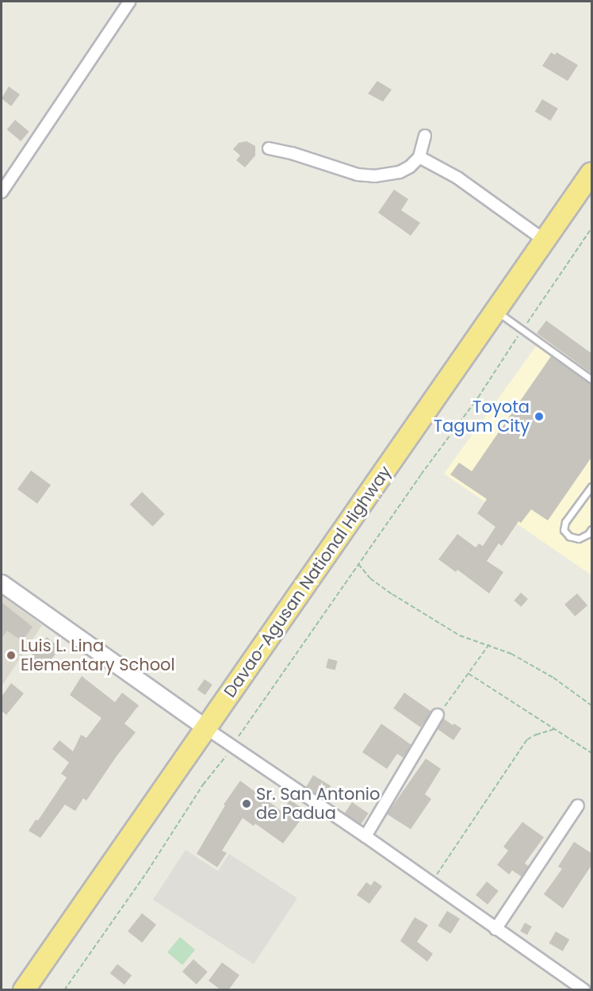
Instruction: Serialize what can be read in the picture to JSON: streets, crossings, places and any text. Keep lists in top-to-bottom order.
{
  "streets": {
    "highway": ["Davao-Agusan National Highway"]
  },
  "places": ["Toyota Tagum City", "Luis L. Lina Elementary School", "Sr. San Antonio de Padua"]
}
